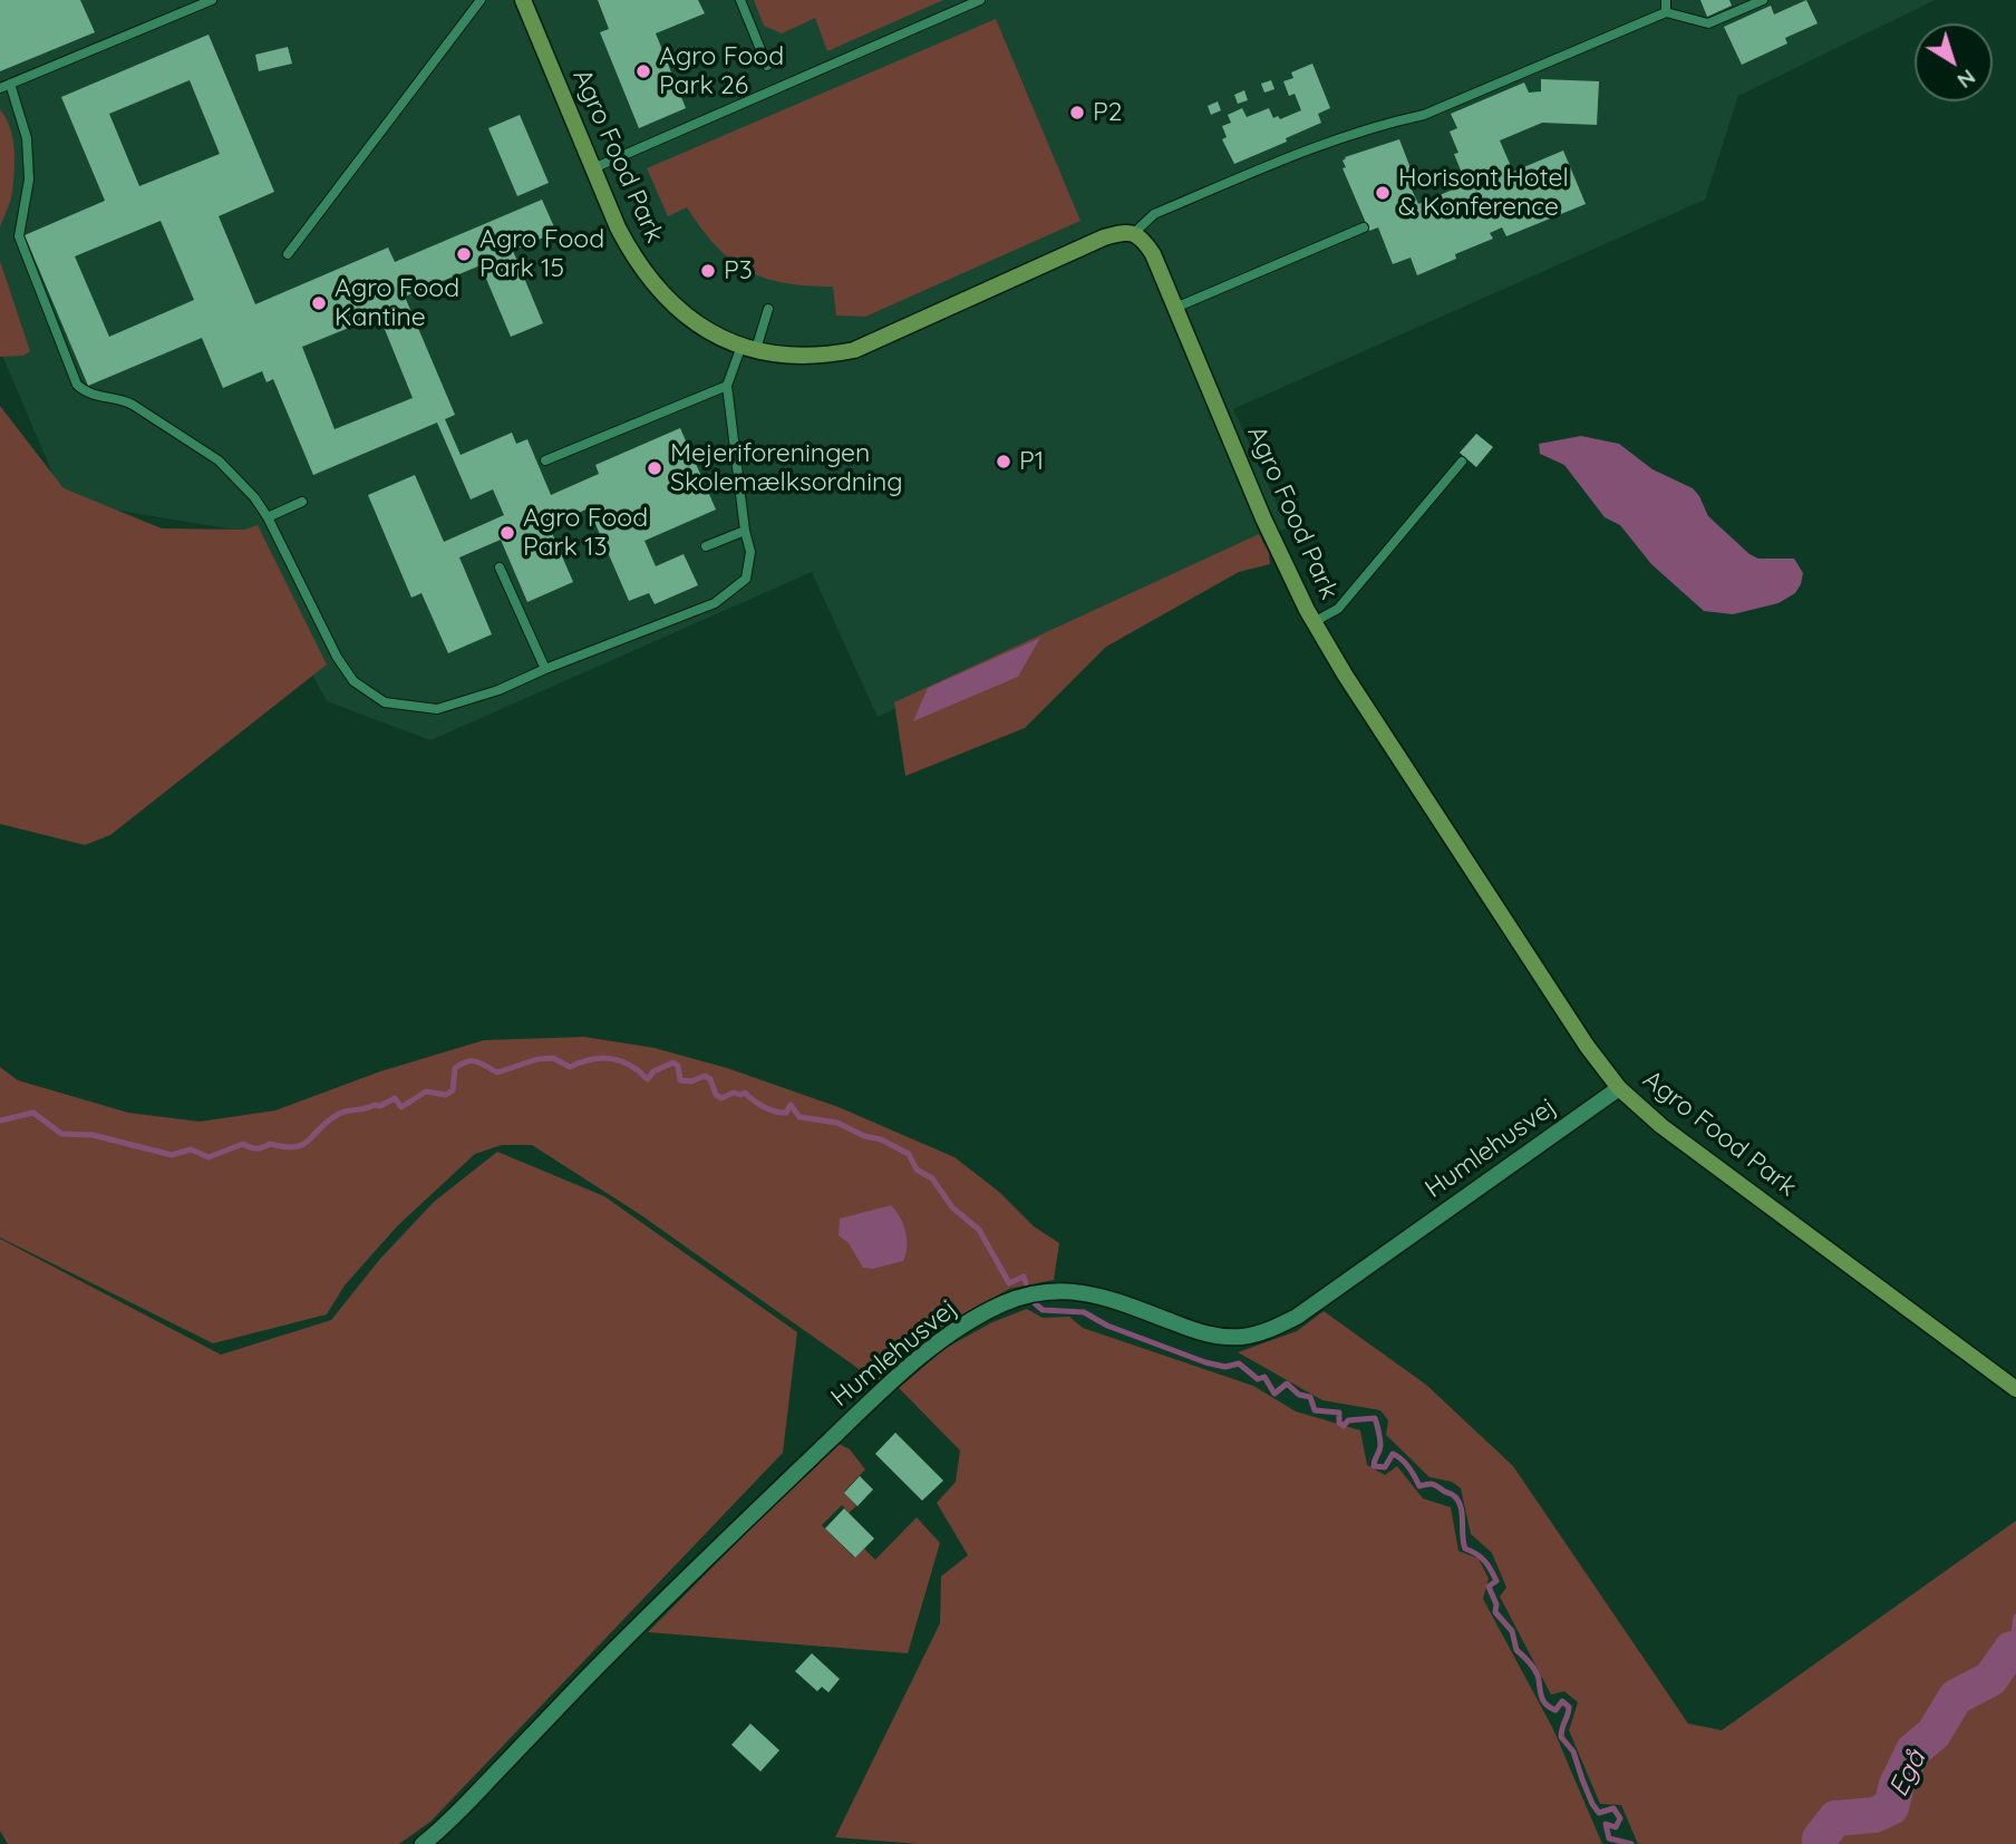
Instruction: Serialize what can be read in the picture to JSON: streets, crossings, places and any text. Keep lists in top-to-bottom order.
{
  "streets": {
    "street": ["Agro Food Park", "Humlehusvej"]
  },
  "crossings": [
    ["Agro Food Park", "Humlehusvej"]
  ],
  "water": ["Egå"],
  "places": [
    "Agro Food Park 26",
    "P2",
    "Horisont Hotel & Konference",
    "Agro Food Park 15",
    "P3",
    "Agro Food Kantine",
    "P1",
    "Mejeriforeningen Skolemælksordning",
    "Agro Food Park 13"
  ],
  "north": "bottom right"
}
